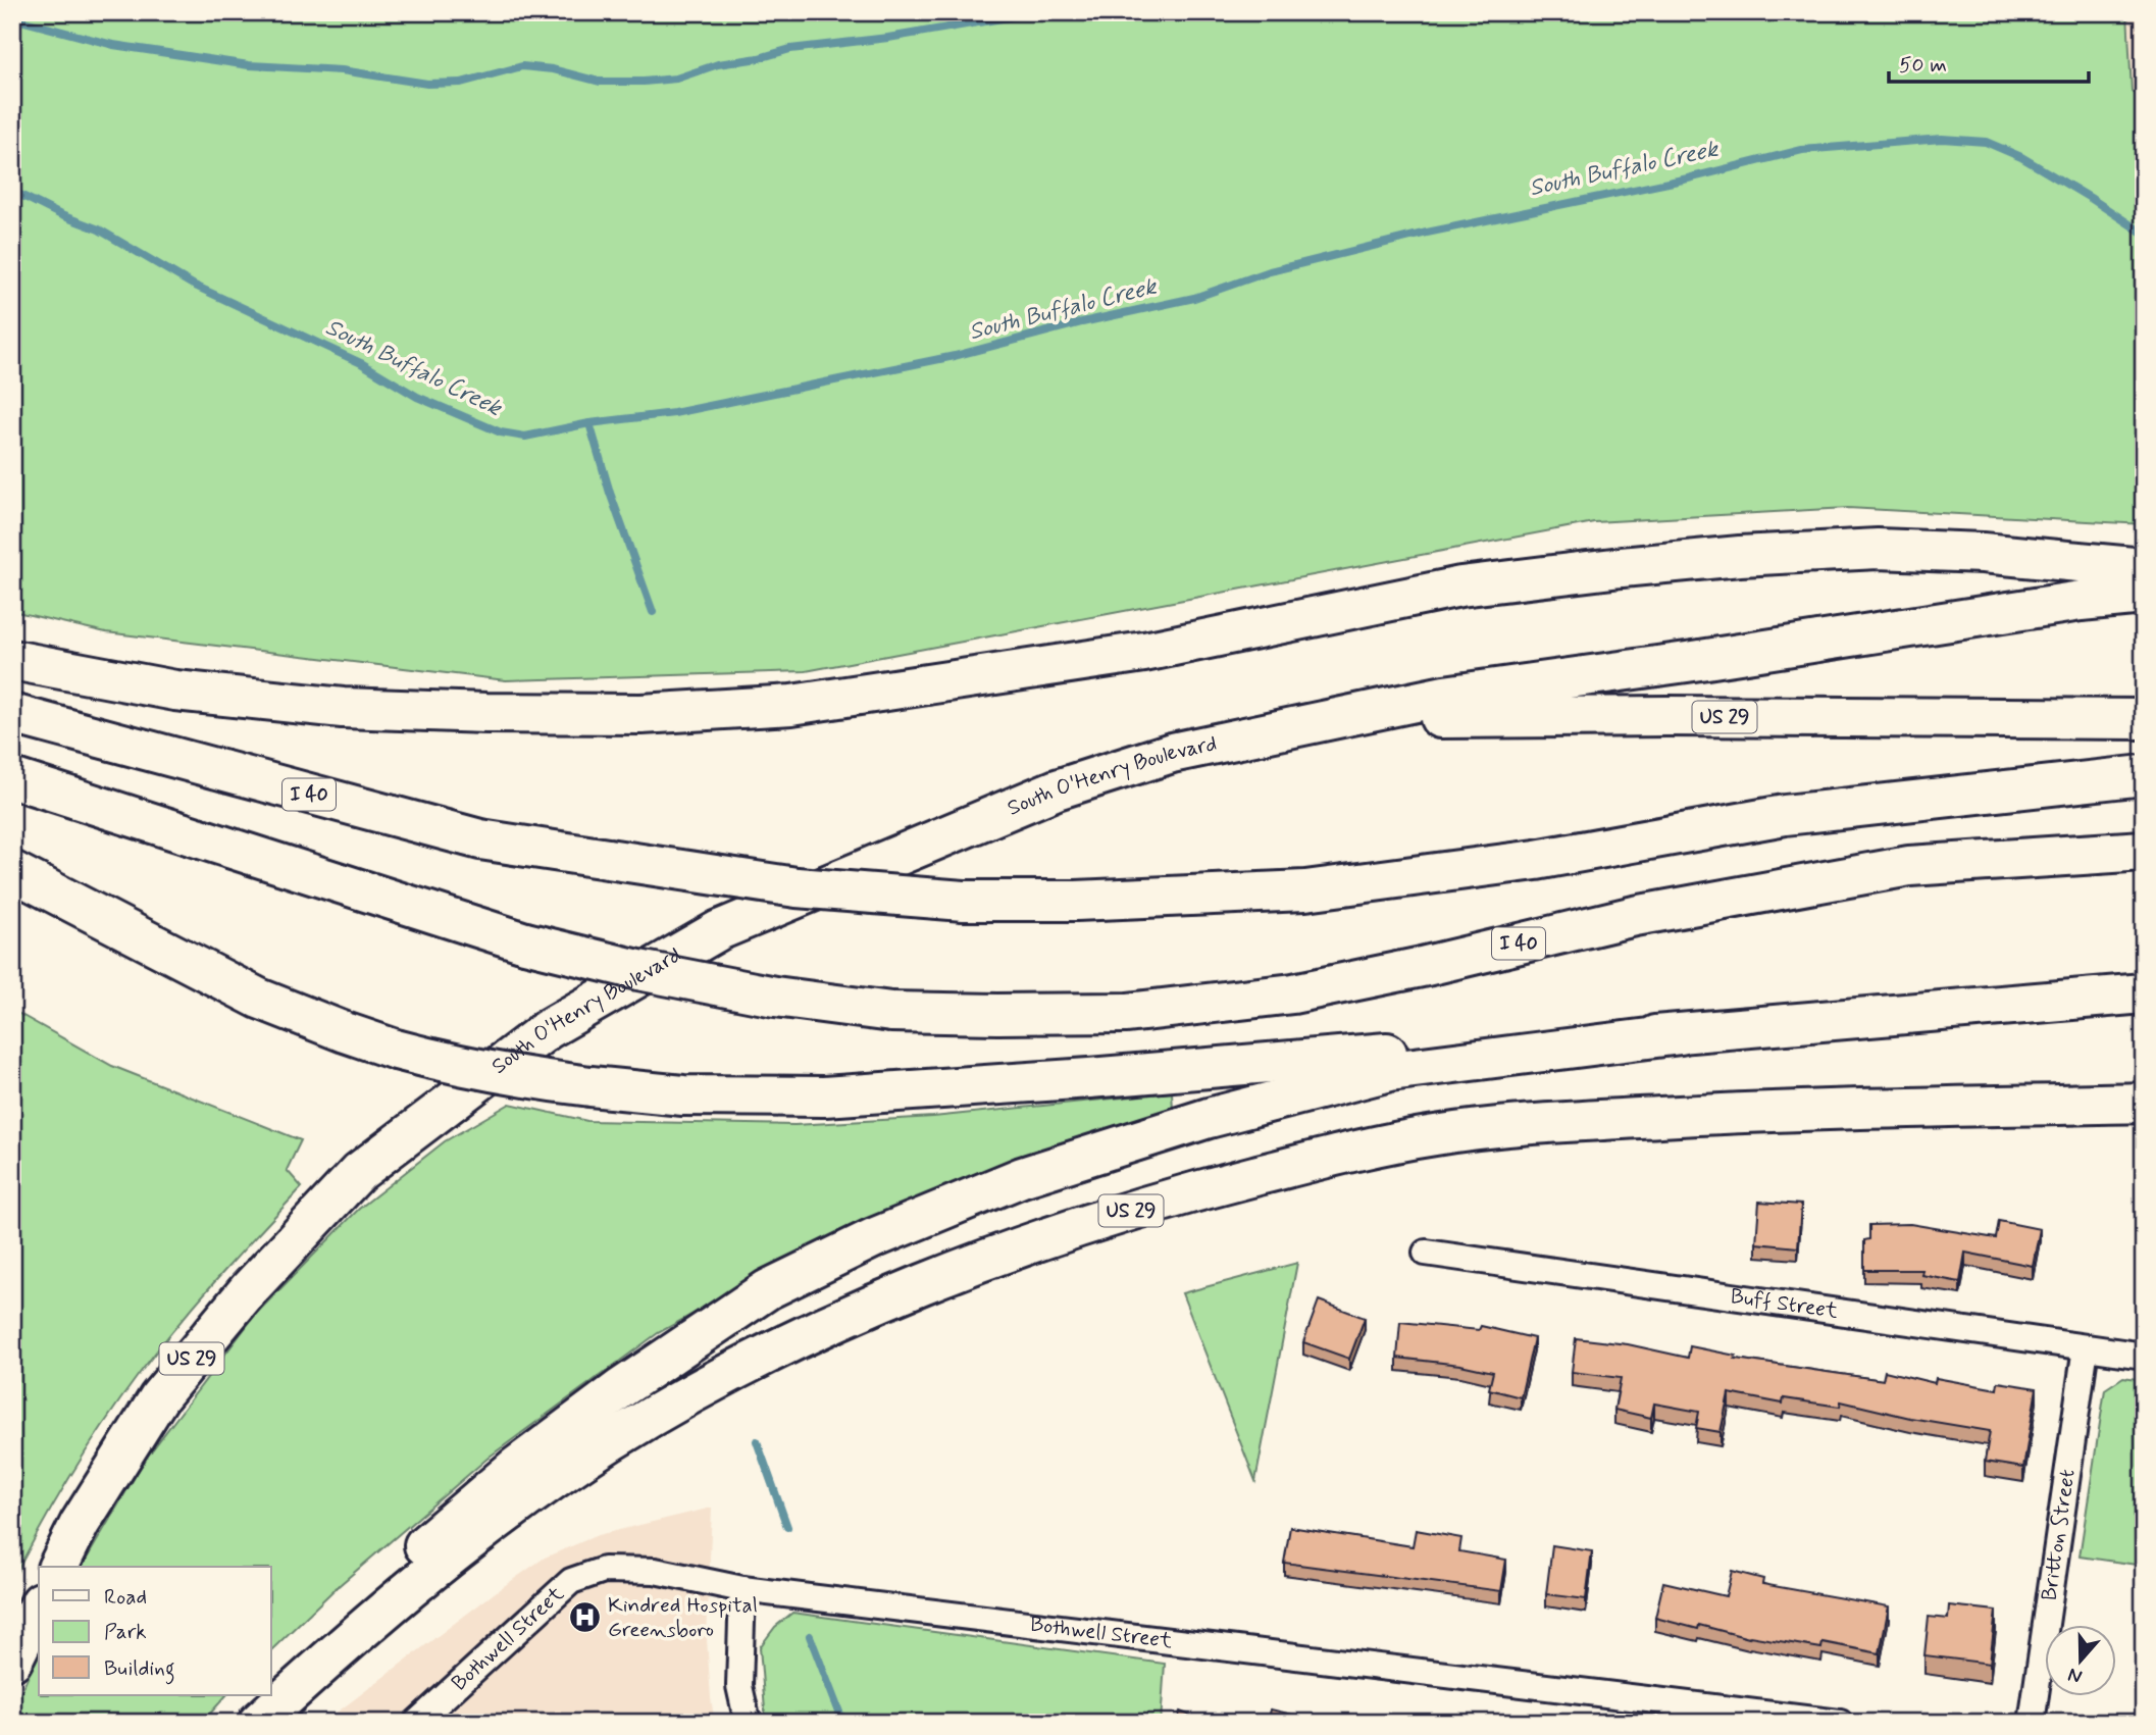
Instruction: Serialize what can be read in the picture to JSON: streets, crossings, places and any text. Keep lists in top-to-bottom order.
{
  "streets": {
    "highway": ["US 29", "South O'Henry Boulevard", "I 40"],
    "street": ["Buff Street", "Britton Street", "Bothwell Street"]
  },
  "crossings": [
    ["US 29", "South O'Henry Boulevard"],
    ["Buff Street", "Britton Street"]
  ],
  "water": ["South Buffalo Creek"],
  "places": {
    "hospital": ["Kindred Hospital Greensboro"]
  },
  "legend": ["Road", "Park", "Building"],
  "scale_bar": "50 m",
  "north": "bottom"
}
